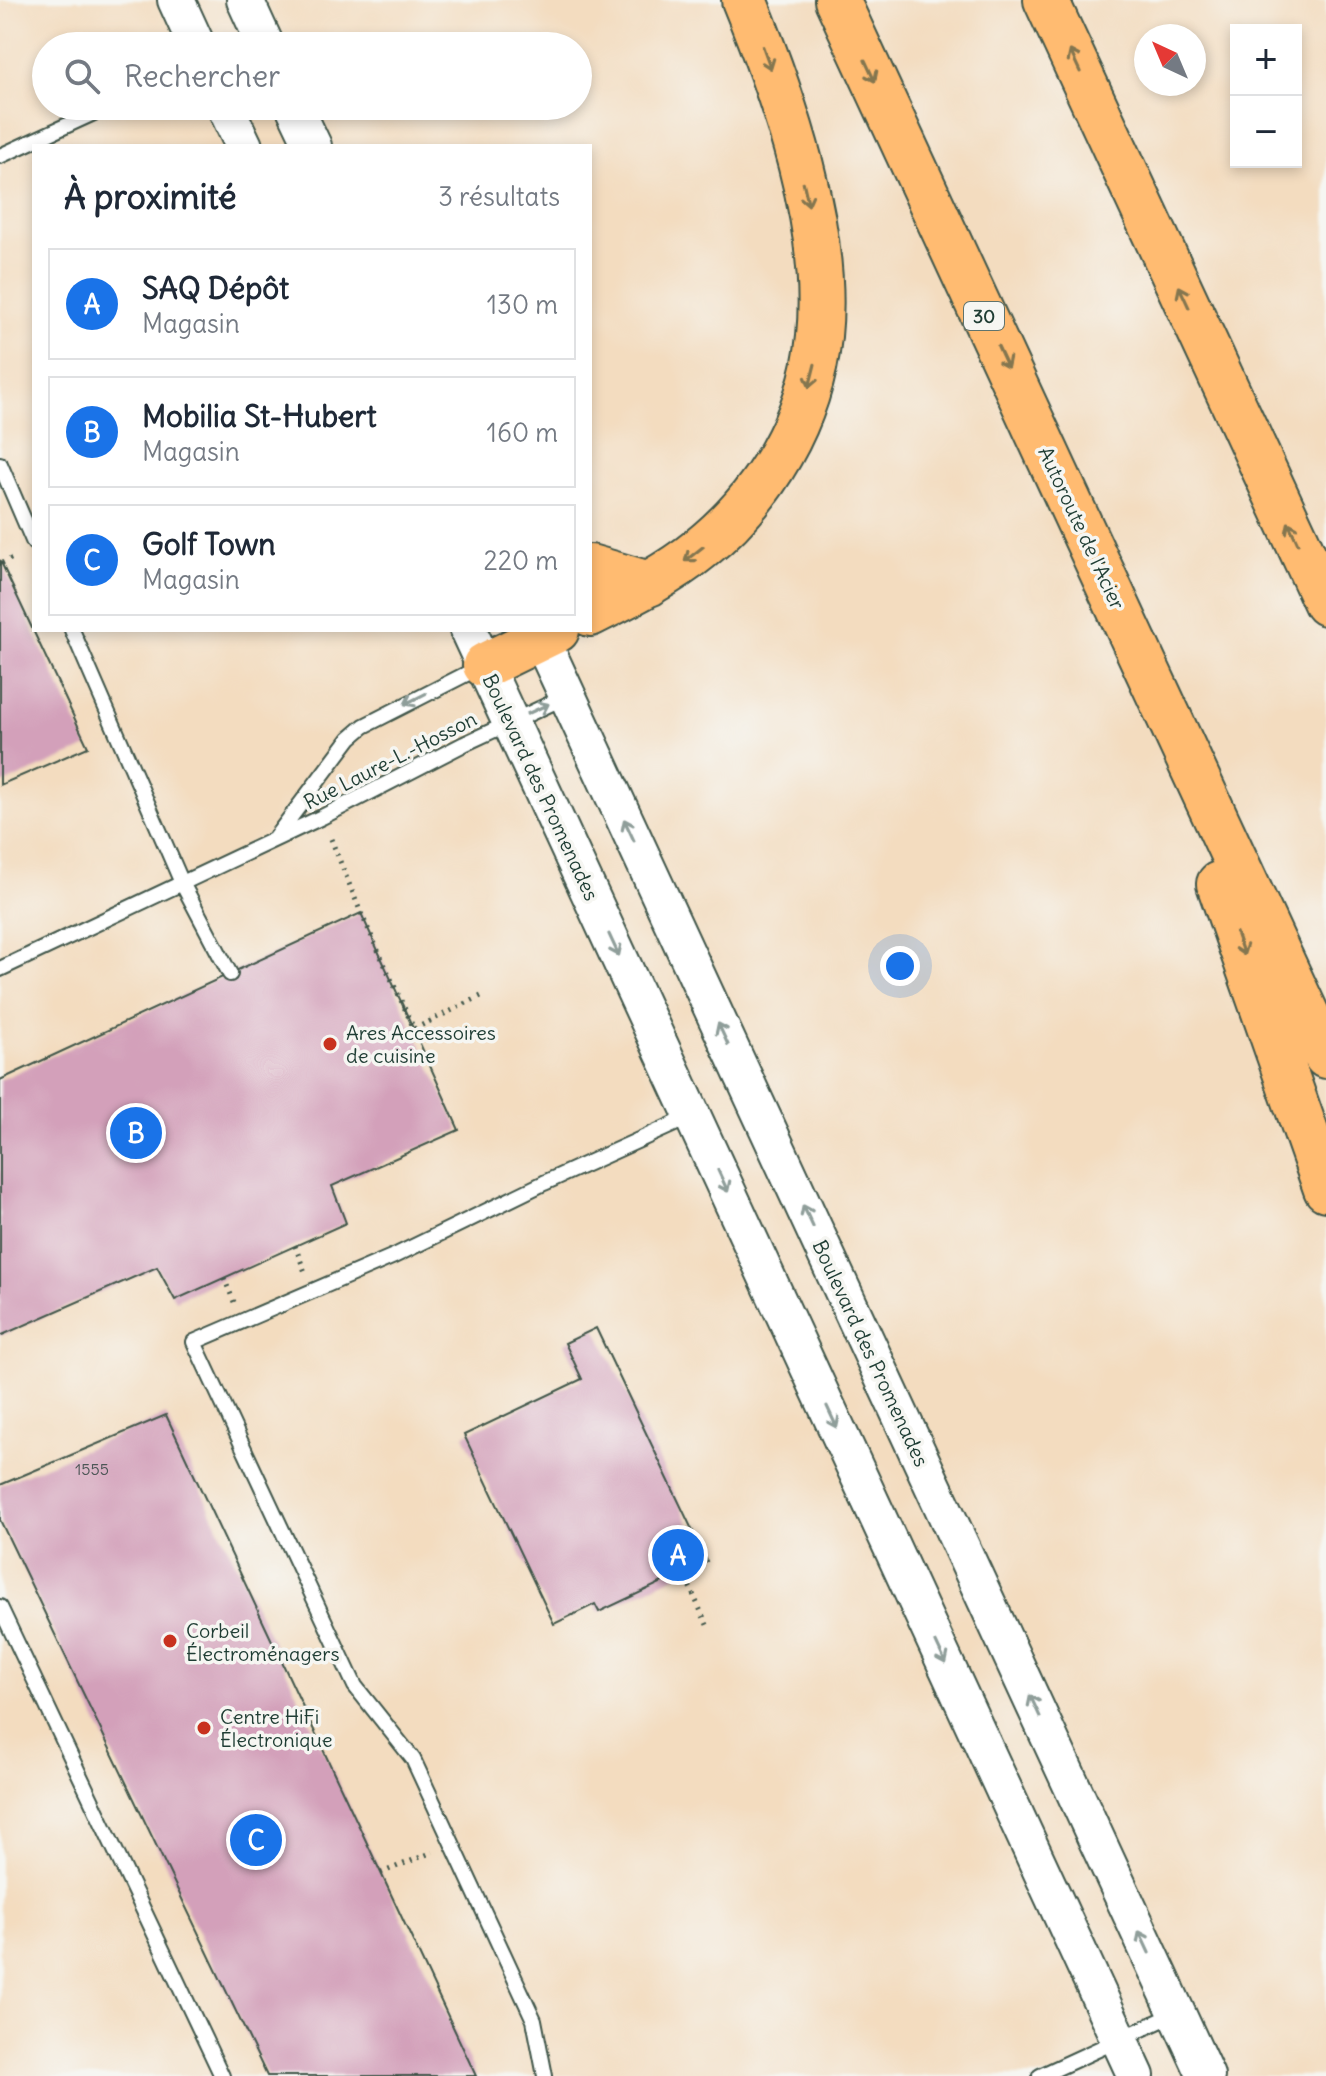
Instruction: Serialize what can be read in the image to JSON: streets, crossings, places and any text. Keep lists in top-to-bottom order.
{
  "streets": {
    "highway": ["30", "Autoroute de l'Acier"],
    "street": ["Boulevard des Promenades"],
    "lane": ["Rue Laure-L.-Hosson"]
  },
  "crossings": [
    ["Rue Laure-L.-Hosson", "Boulevard des Promenades"]
  ],
  "places": ["Ares Accessoires de cuisine", "Corbeil Électroménagers", "Centre HiFi Électronique"],
  "house_numbers": ["1555"],
  "north": "top left",
  "page": {
    "map_buttons": ["+", "−"],
    "search": "Rechercher",
    "heading": ["À proximité", "3 résultats"],
    "list": [
      {
        "mark": "A",
        "name": "SAQ Dépôt",
        "note": "Magasin",
        "value": "130 m"
      },
      {
        "mark": "B",
        "name": "Mobilia St-Hubert",
        "note": "Magasin",
        "value": "160 m"
      },
      {
        "mark": "C",
        "name": "Golf Town",
        "note": "Magasin",
        "value": "220 m"
      }
    ],
    "pins": ["B", "A", "C"]
  }
}
